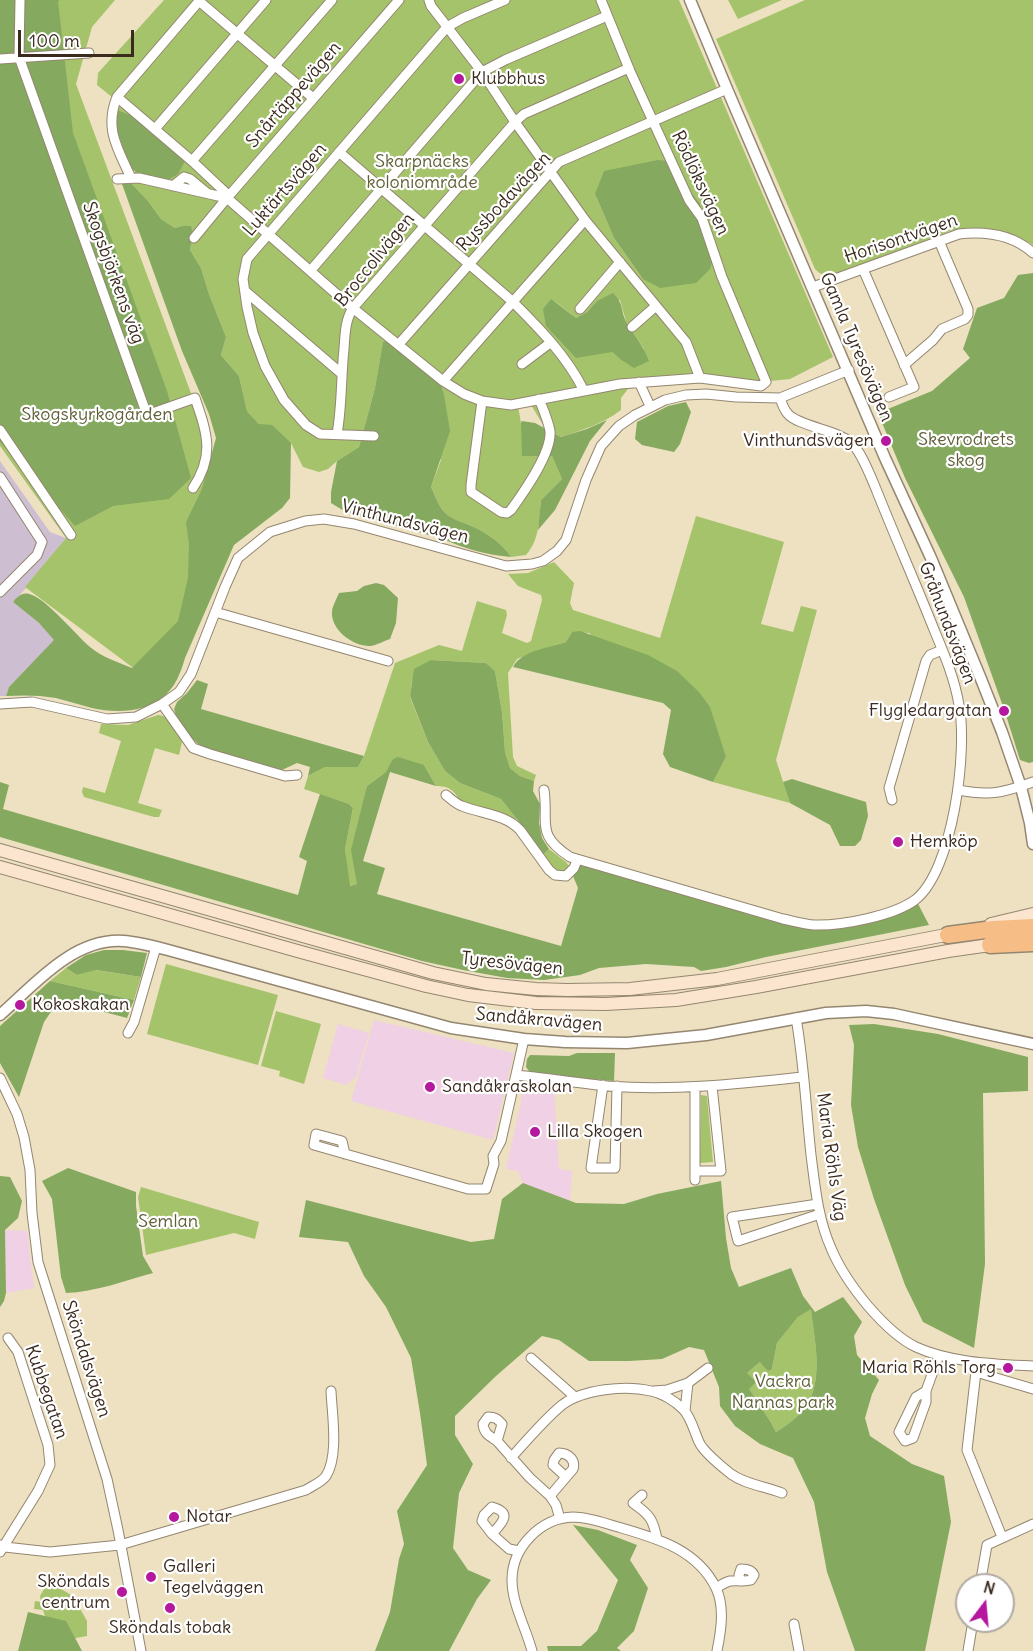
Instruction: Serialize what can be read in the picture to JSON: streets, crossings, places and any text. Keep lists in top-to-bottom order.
{
  "streets": {
    "highway": ["Tyresövägen"],
    "street": [
      "Snårtäppevägen",
      "Rödlöksvägen",
      "Luktärtsvägen",
      "Ryssbodavägen",
      "Horisontvägen",
      "Broccolivägen",
      "Skogsbjörkens väg",
      "Gamla Tyresövägen",
      "Vinthundsvägen",
      "Gråhundsvägen",
      "Sandåkravägen",
      "Maria Röhls Väg",
      "Sköndalsvägen",
      "Kubbegatan"
    ]
  },
  "crossings": [
    ["Rödlöksvägen", "Ryssbodavägen"],
    ["Rödlöksvägen", "Broccolivägen"],
    ["Luktärtsvägen", "Broccolivägen"],
    ["Ryssbodavägen", "Gamla Tyresövägen"],
    ["Horisontvägen", "Gamla Tyresövägen"],
    ["Gamla Tyresövägen", "Vinthundsvägen"],
    ["Vinthundsvägen", "Gråhundsvägen"],
    ["Sandåkravägen", "Maria Röhls Väg"]
  ],
  "parks": [
    "Skarpnäcks koloniområde",
    "Skogskyrkogården",
    "Skevrodrets skog",
    "Semlan",
    "Vackra Nannas park"
  ],
  "places": [
    "Klubbhus",
    "Vinthundsvägen",
    "Flygledargatan",
    "Hemköp",
    "Kokoskakan",
    "Sandåkraskolan",
    "Lilla Skogen",
    "Maria Röhls Torg",
    "Notar",
    "Galleri Tegelväggen",
    "Sköndals centrum",
    "Sköndals tobak"
  ],
  "scale_bar": "100 m",
  "north": "top"
}
